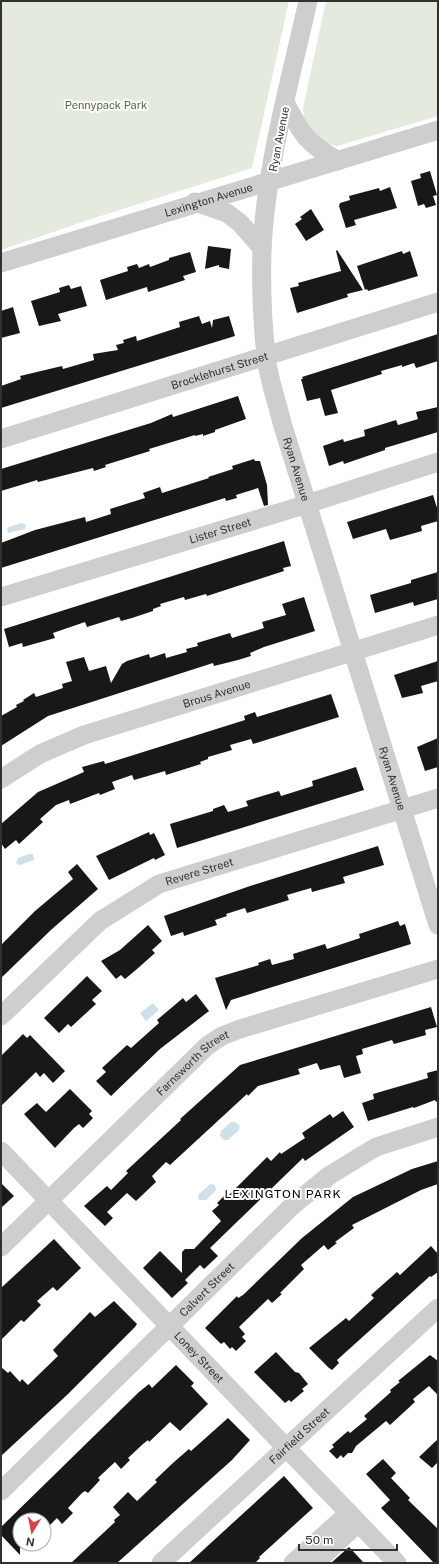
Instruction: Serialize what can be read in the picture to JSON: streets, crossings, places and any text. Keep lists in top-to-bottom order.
{
  "streets": {
    "street": [
      "Ryan Avenue",
      "Lexington Avenue",
      "Brocklehurst Street",
      "Lister Street",
      "Brous Avenue",
      "Revere Street",
      "Farnsworth Street",
      "Calvert Street",
      "Loney Street",
      "Fairfield Street"
    ]
  },
  "crossings": [
    ["Ryan Avenue", "Lexington Avenue"],
    ["Ryan Avenue", "Brocklehurst Street"],
    ["Ryan Avenue", "Lister Street"],
    ["Ryan Avenue", "Brous Avenue"],
    ["Ryan Avenue", "Revere Street"],
    ["Farnsworth Street", "Loney Street"],
    ["Calvert Street", "Loney Street"],
    ["Loney Street", "Fairfield Street"]
  ],
  "districts": ["LEXINGTON PARK"],
  "parks": ["Pennypack Park"],
  "scale_bar": "50 m",
  "north": "bottom"
}
